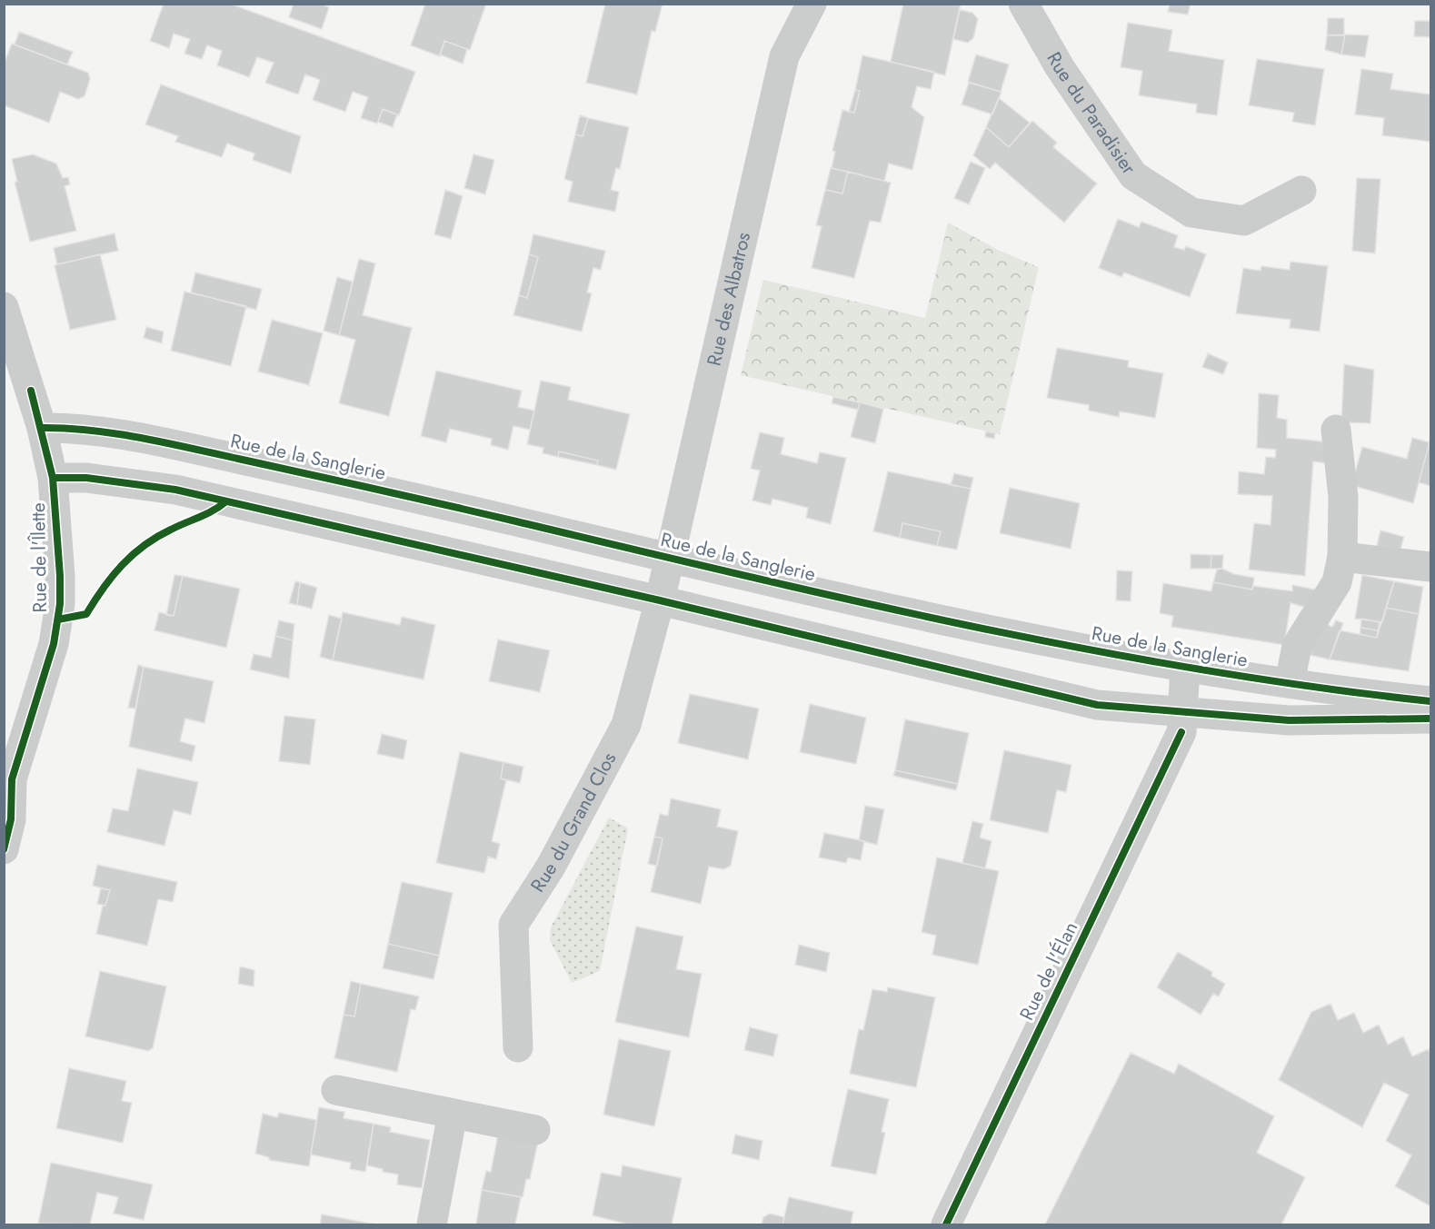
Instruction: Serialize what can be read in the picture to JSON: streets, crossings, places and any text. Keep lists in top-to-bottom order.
{
  "streets": {
    "street": [
      "Rue du Paradisier",
      "Rue des Albatros",
      "Rue de la Sanglerie",
      "Rue de l'Îlette",
      "Rue du Grand Clos",
      "Rue de l'Élan"
    ]
  },
  "crossings": [
    ["Rue des Albatros", "Rue de la Sanglerie"],
    ["Rue des Albatros", "Rue du Grand Clos"],
    ["Rue de la Sanglerie", "Rue de l'Îlette"],
    ["Rue de la Sanglerie", "Rue de l'Élan"]
  ]
}
